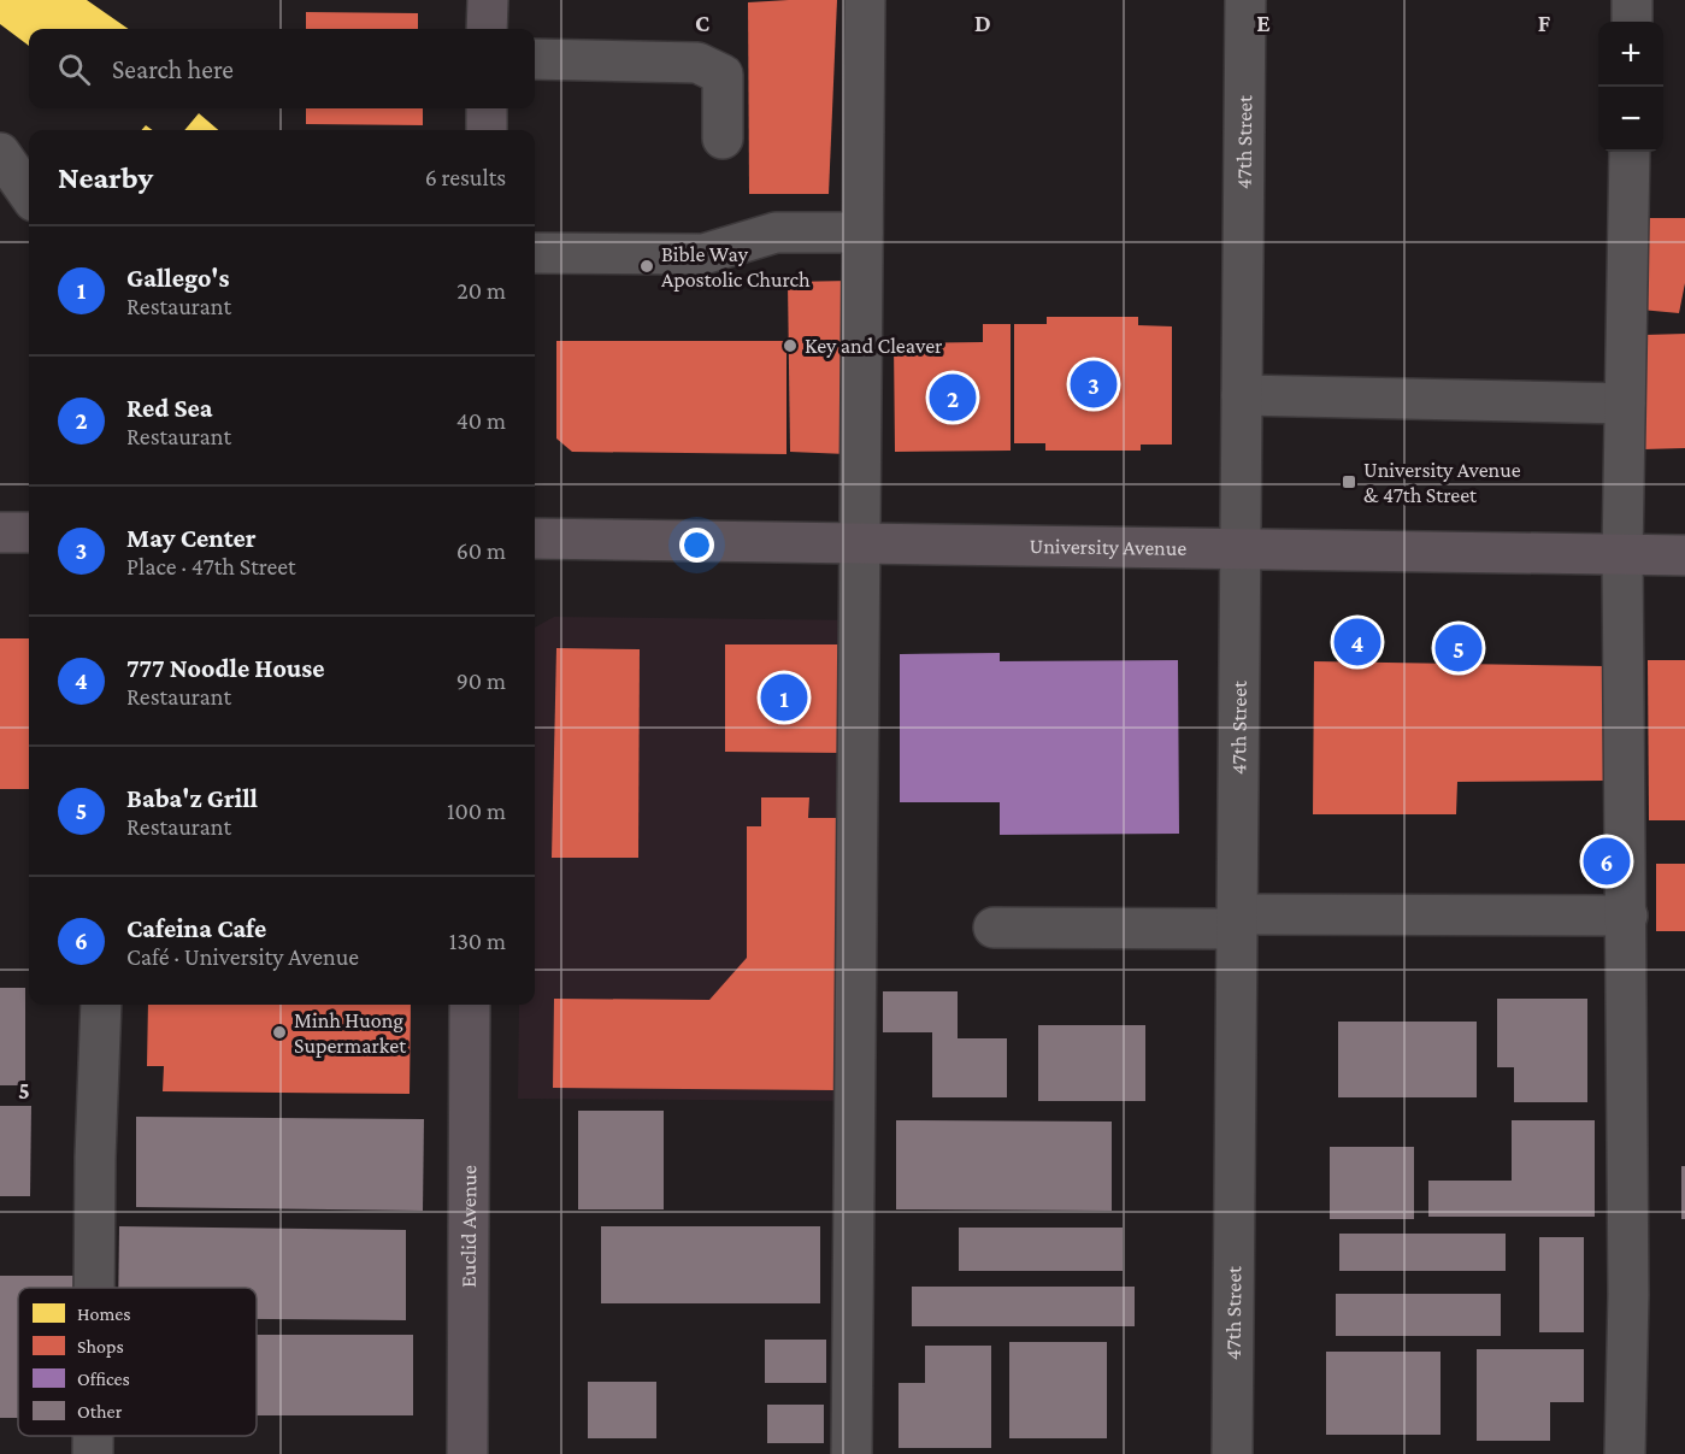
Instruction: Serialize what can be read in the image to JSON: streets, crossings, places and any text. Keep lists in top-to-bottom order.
{
  "streets": {
    "main road": ["University Avenue", "Euclid Avenue"],
    "street": ["47th Street"]
  },
  "crossings": [
    ["47th Street", "University Avenue"]
  ],
  "places": {
    "other": ["Bible Way Apostolic Church", "Key and Cleaver", "Minh Huong Supermarket"],
    "transit": ["University Avenue & 47th Street"]
  },
  "legend": [
    "Homes",
    "Shops",
    "Offices",
    "Other"
  ],
  "page": {
    "map_buttons": ["+", "−"],
    "search": "Search here",
    "heading": ["Nearby", "6 results"],
    "list": [
      {
        "mark": "1",
        "name": "Gallego's",
        "note": "Restaurant",
        "value": "20 m"
      },
      {
        "mark": "2",
        "name": "Red Sea",
        "note": "Restaurant",
        "value": "40 m"
      },
      {
        "mark": "3",
        "name": "May Center",
        "note": "Place · 47th Street",
        "value": "60 m"
      },
      {
        "mark": "4",
        "name": "777 Noodle House",
        "note": "Restaurant",
        "value": "90 m"
      },
      {
        "mark": "5",
        "name": "Baba'z Grill",
        "note": "Restaurant",
        "value": "100 m"
      },
      {
        "mark": "6",
        "name": "Cafeina Cafe",
        "note": "Café · University Avenue",
        "value": "130 m"
      }
    ],
    "pins": [
      "3",
      "2",
      "4",
      "5",
      "1",
      "6"
    ]
  },
  "grid": {
    "columns": [
      "C",
      "D",
      "E",
      "F"
    ],
    "rows": ["5"]
  }
}
